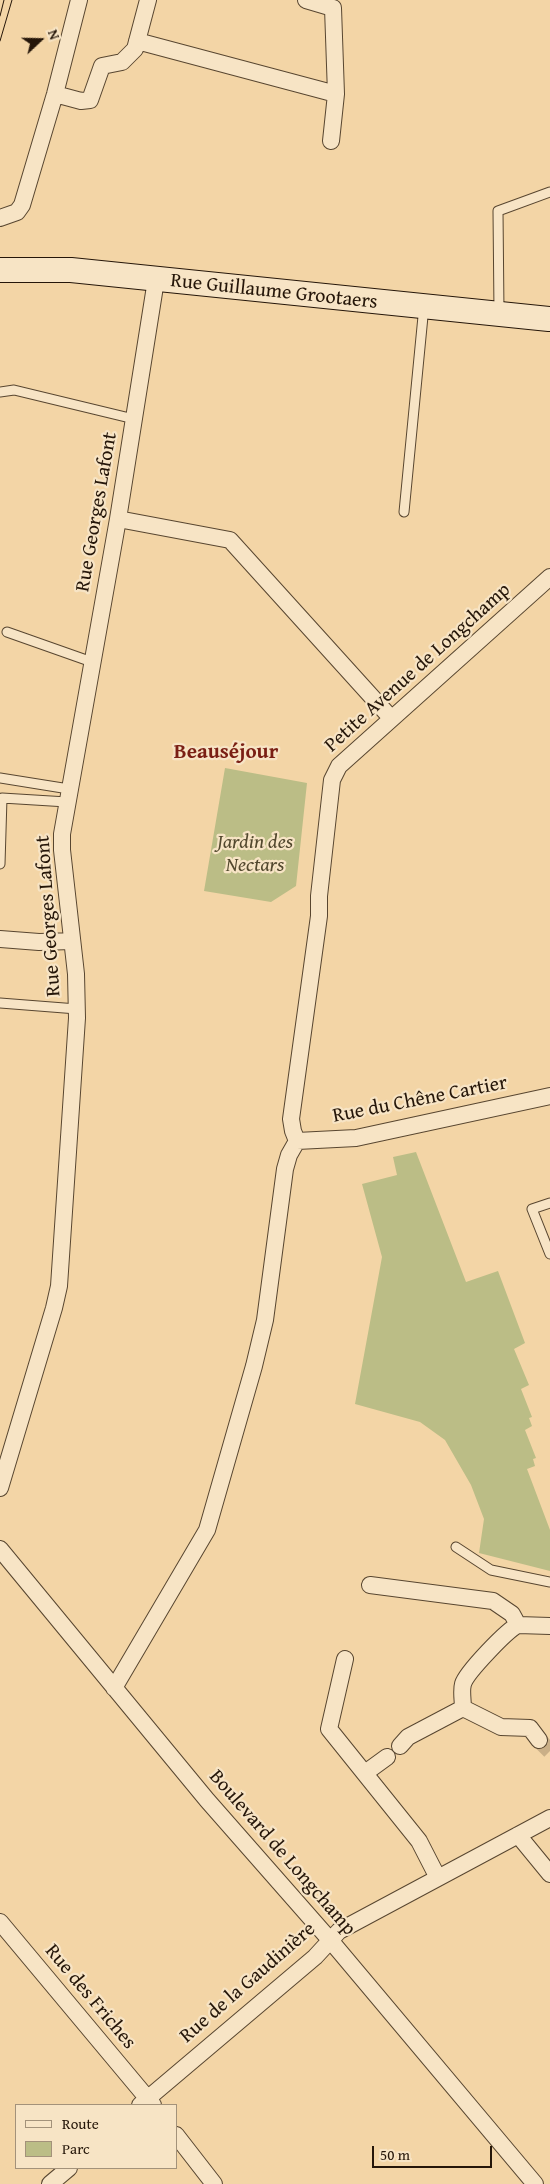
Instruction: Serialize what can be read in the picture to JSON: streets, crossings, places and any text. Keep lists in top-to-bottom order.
{
  "streets": {
    "street": [
      "Rue Guillaume Grootaers",
      "Rue Georges Lafont",
      "Petite Avenue de Longchamp",
      "Rue du Chêne Cartier",
      "Boulevard de Longchamp",
      "Rue de la Gaudinière",
      "Rue des Friches"
    ]
  },
  "crossings": [
    ["Rue Guillaume Grootaers", "Rue Georges Lafont"],
    ["Petite Avenue de Longchamp", "Rue du Chêne Cartier"],
    ["Boulevard de Longchamp", "Rue de la Gaudinière"],
    ["Rue de la Gaudinière", "Rue des Friches"]
  ],
  "districts": ["Beauséjour"],
  "parks": ["Jardin des Nectars"],
  "legend": ["Route", "Parc"],
  "scale_bar": "50 m",
  "north": "right"
}
